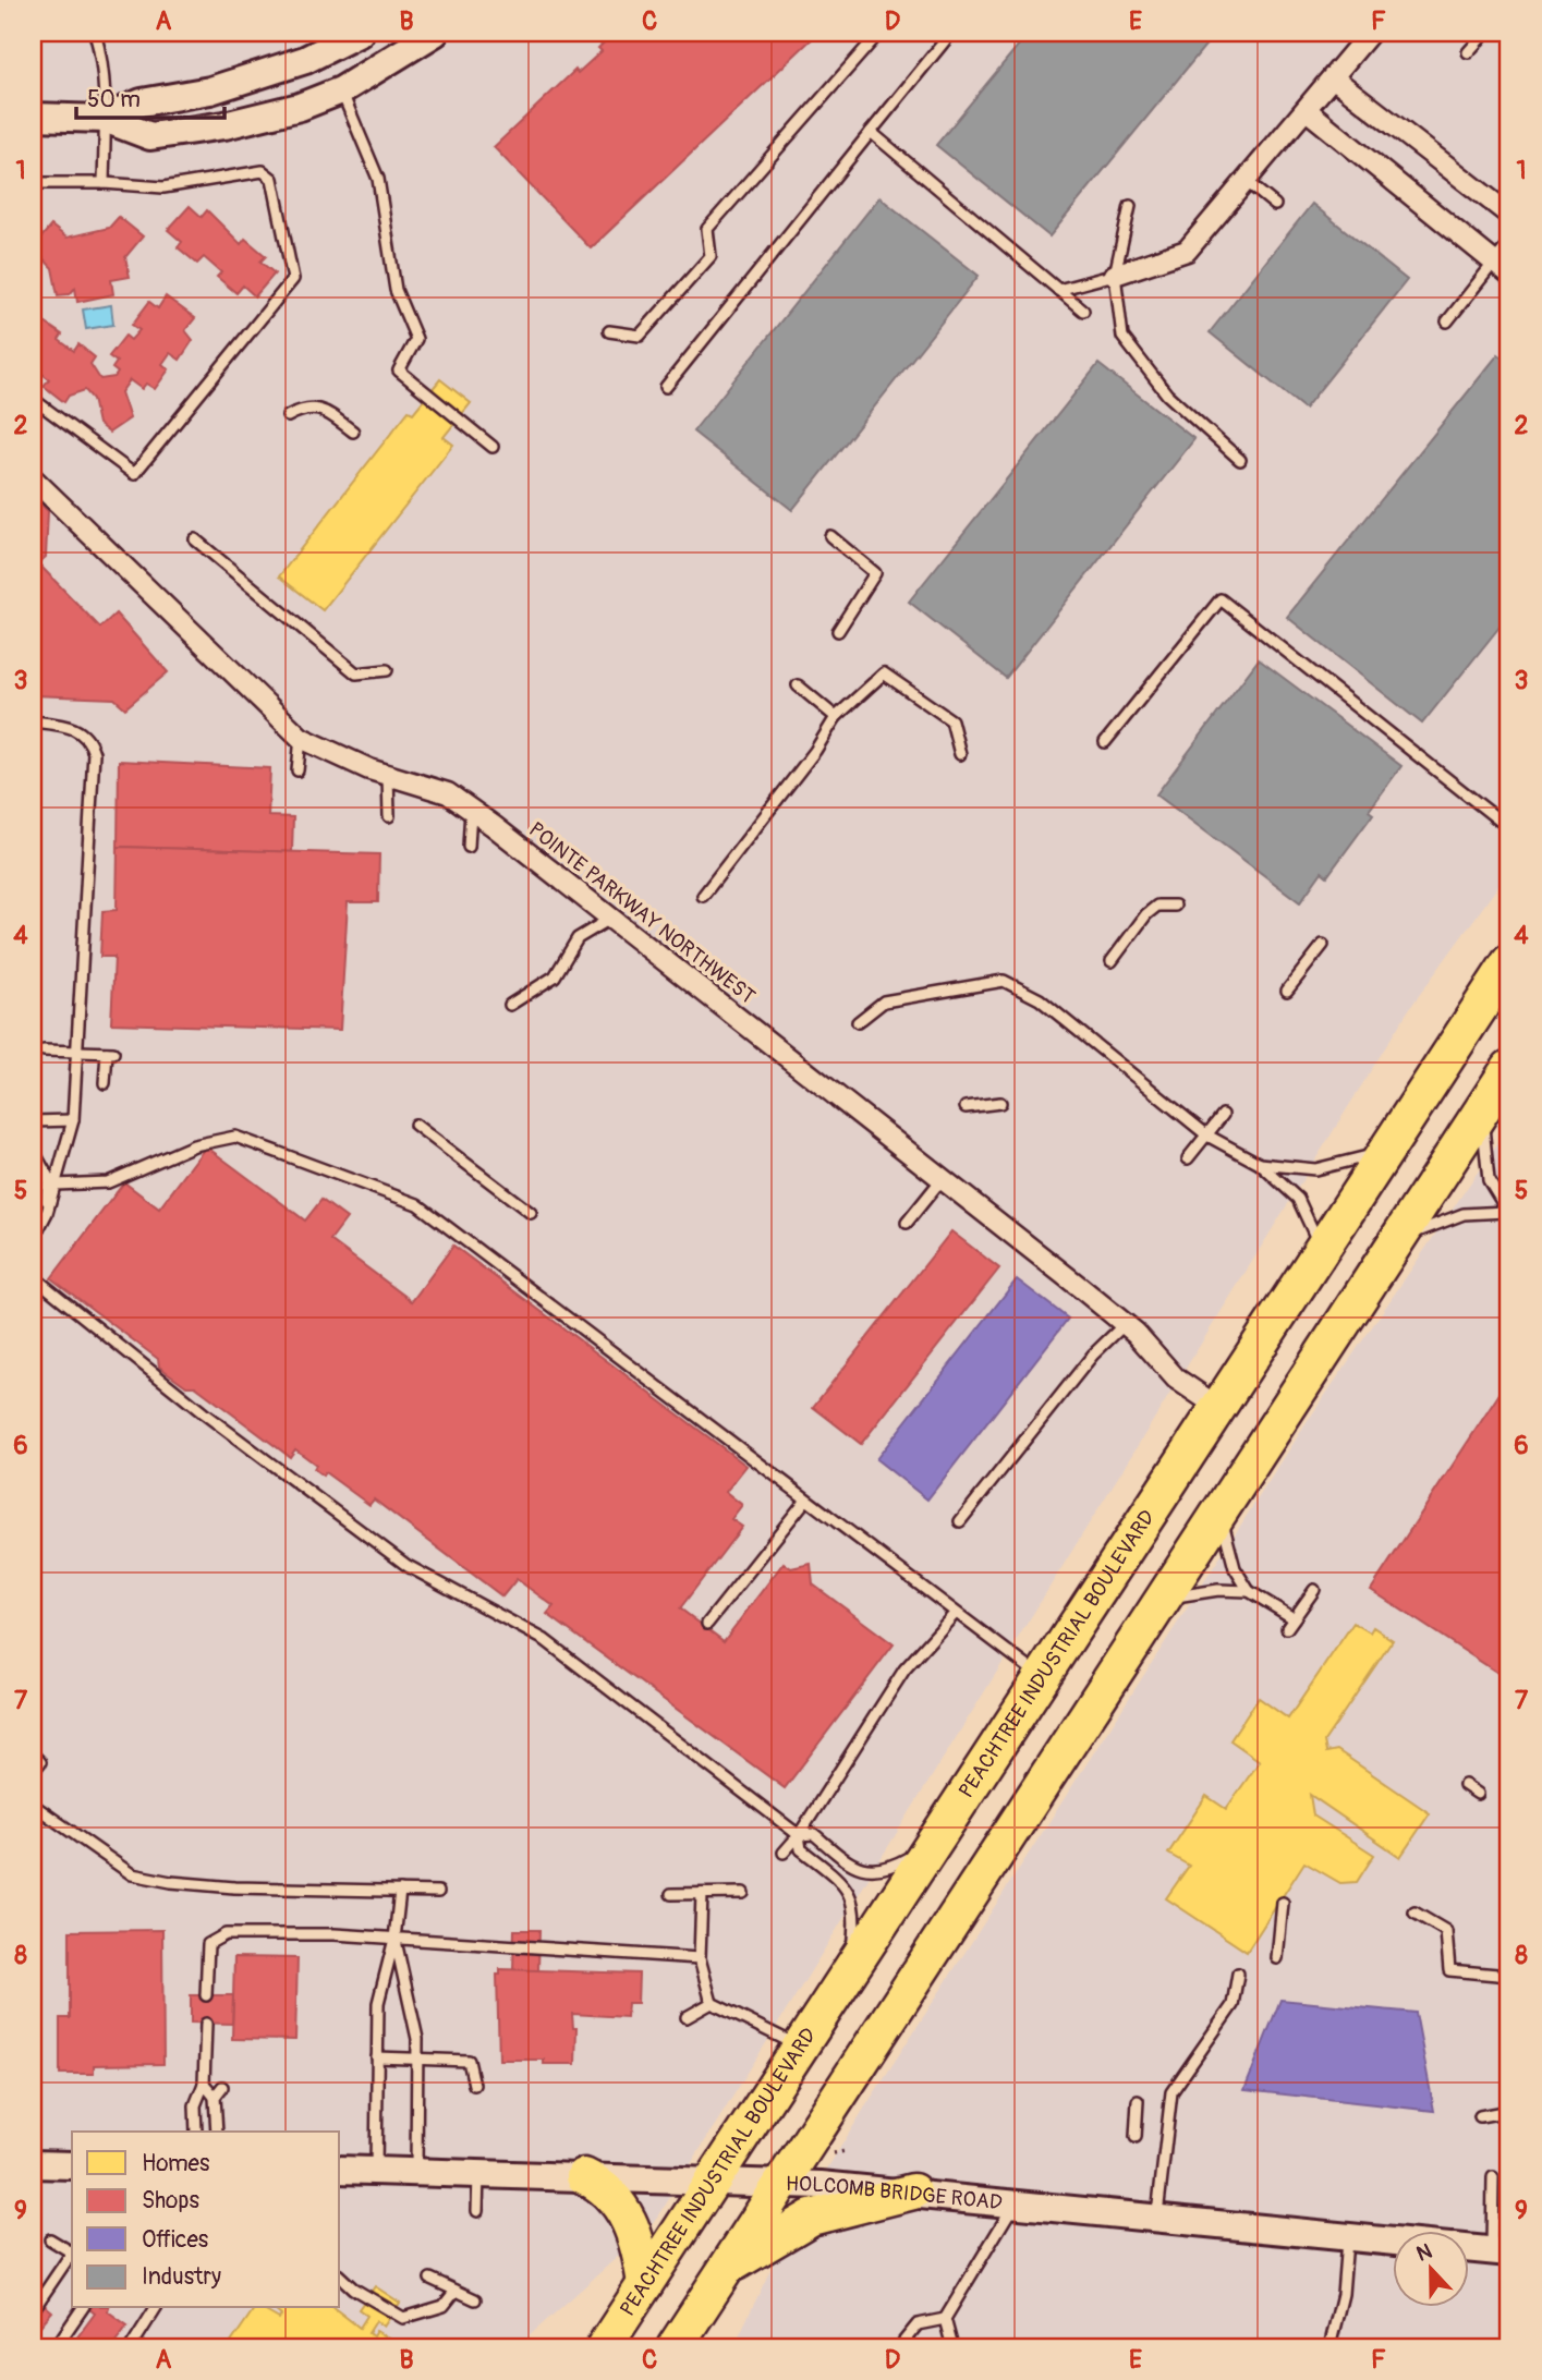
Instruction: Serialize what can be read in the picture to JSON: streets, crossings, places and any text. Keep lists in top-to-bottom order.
{
  "streets": {
    "highway": ["PEACHTREE INDUSTRIAL BOULEVARD"],
    "street": ["POINTE PARKWAY NORTHWEST", "HOLCOMB BRIDGE ROAD"]
  },
  "crossings": [
    ["POINTE PARKWAY NORTHWEST", "PEACHTREE INDUSTRIAL BOULEVARD"],
    ["PEACHTREE INDUSTRIAL BOULEVARD", "HOLCOMB BRIDGE ROAD"]
  ],
  "legend": [
    "Homes",
    "Shops",
    "Offices",
    "Industry"
  ],
  "scale_bar": "50 m",
  "north": "top",
  "grid": {
    "columns": [
      "A",
      "B",
      "C",
      "D",
      "E",
      "F"
    ],
    "rows": [
      "1",
      "2",
      "3",
      "4",
      "5",
      "6",
      "7",
      "8",
      "9"
    ]
  }
}
